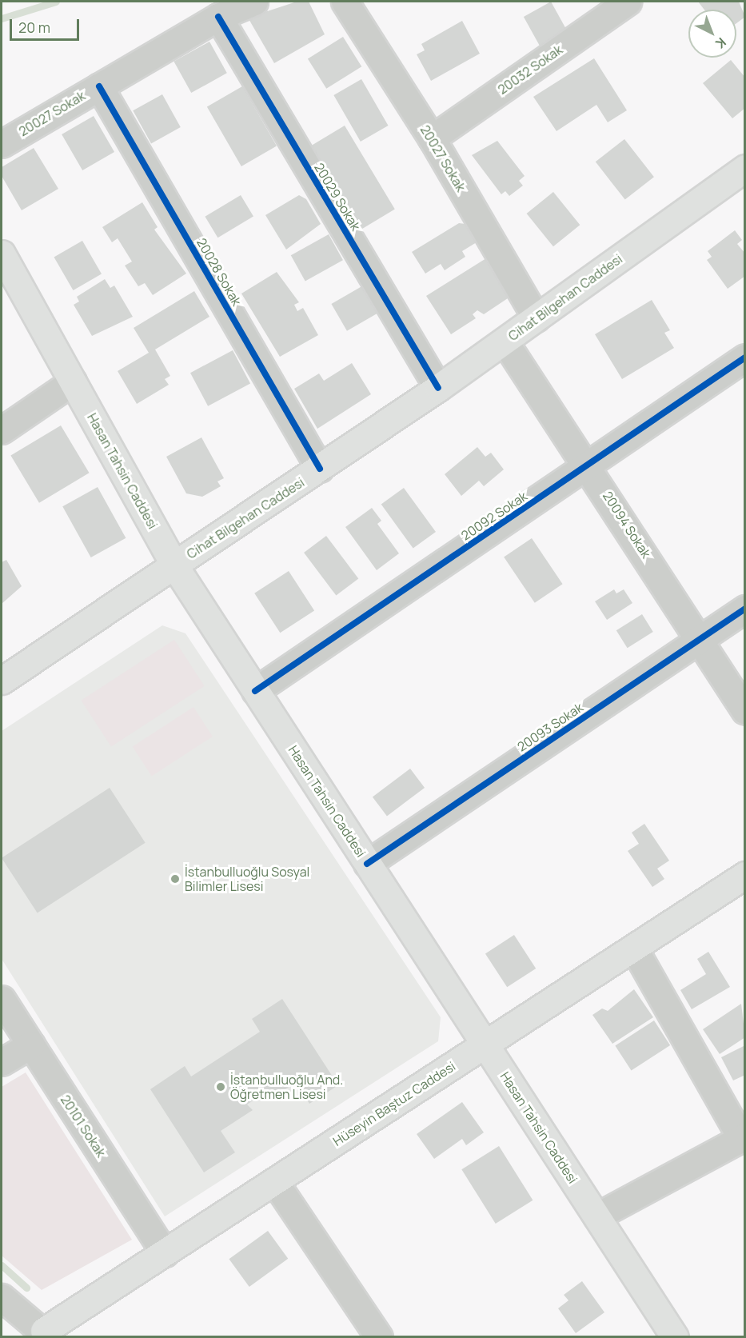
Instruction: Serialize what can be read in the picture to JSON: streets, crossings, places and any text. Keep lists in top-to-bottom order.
{
  "streets": {
    "main road": ["Cihat Bilgehan Caddesi", "Hasan Tahsin Caddesi", "Hüseyin Baştuz Caddesi"],
    "street": [
      "20032 Sokak",
      "20027 Sokak",
      "20029 Sokak",
      "20028 Sokak",
      "20092 Sokak",
      "20094 Sokak",
      "20093 Sokak",
      "20101 Sokak"
    ]
  },
  "crossings": [
    ["20032 Sokak", "20027 Sokak"],
    ["20027 Sokak", "20029 Sokak"],
    ["20027 Sokak", "20028 Sokak"],
    ["20027 Sokak", "Cihat Bilgehan Caddesi"],
    ["20029 Sokak", "Cihat Bilgehan Caddesi"],
    ["20028 Sokak", "Cihat Bilgehan Caddesi"],
    ["Cihat Bilgehan Caddesi", "Hasan Tahsin Caddesi"],
    ["Cihat Bilgehan Caddesi", "20094 Sokak"],
    ["Hasan Tahsin Caddesi", "20092 Sokak"],
    ["Hasan Tahsin Caddesi", "20093 Sokak"],
    ["Hasan Tahsin Caddesi", "Hüseyin Baştuz Caddesi"],
    ["20092 Sokak", "20094 Sokak"],
    ["20094 Sokak", "20093 Sokak"],
    ["Hüseyin Baştuz Caddesi", "20101 Sokak"]
  ],
  "places": ["İstanbulluoğlu Sosyal Bilimler Lisesi", "İstanbulluoğlu And. Öğretmen Lisesi"],
  "scale_bar": "20 m",
  "north": "bottom right"
}
